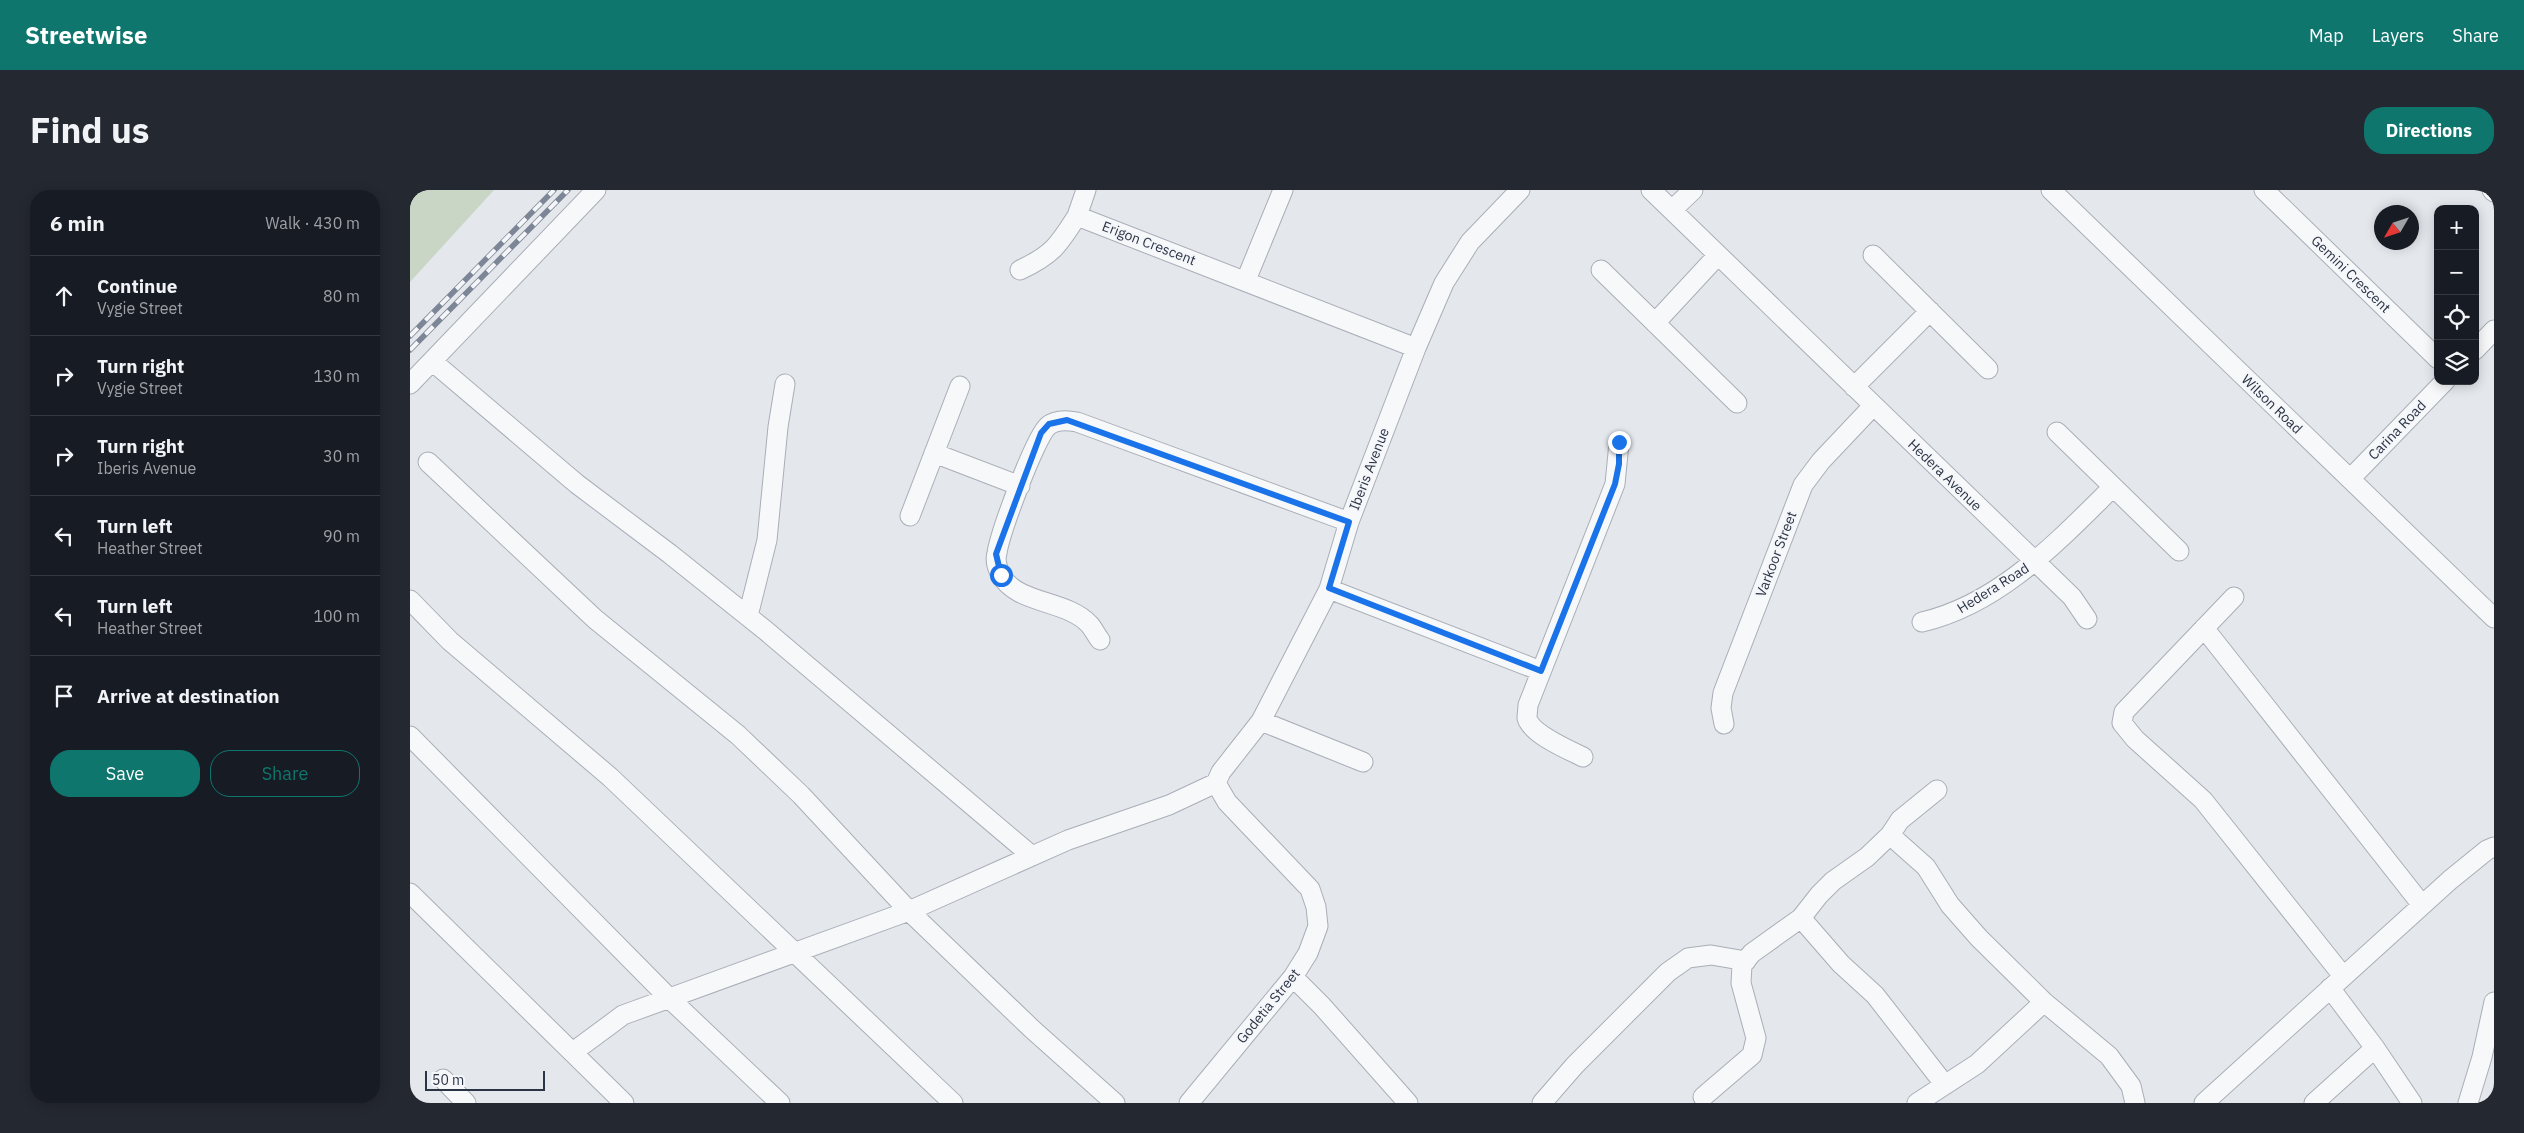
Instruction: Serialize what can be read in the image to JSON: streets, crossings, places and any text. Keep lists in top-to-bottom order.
{
  "streets": {
    "street": [
      "Erigon Crescent",
      "Gemini Crescent",
      "Wilson Road",
      "Carina Road",
      "Iberis Avenue",
      "Hedera Avenue",
      "Varkoor Street",
      "Hedera Road",
      "Godetia Street"
    ]
  },
  "crossings": [
    ["Erigon Crescent", "Iberis Avenue"],
    ["Wilson Road", "Carina Road"],
    ["Iberis Avenue", "Godetia Street"],
    ["Hedera Avenue", "Varkoor Street"],
    ["Hedera Avenue", "Hedera Road"]
  ],
  "scale_bar": "50 m",
  "north": "bottom left",
  "page": {
    "header": "Streetwise",
    "nav": ["Map", "Layers", "Share"],
    "title": "Find us",
    "buttons": [
      "Directions",
      ["Save", "Share"]
    ],
    "heading": ["6 min", "Walk · 430 m"],
    "map_buttons": ["+", "−"],
    "list": [
      ["Continue", "Vygie Street", "80 m"],
      ["Turn right", "Vygie Street", "130 m"],
      ["Turn right", "Iberis Avenue", "30 m"],
      ["Turn left", "Heather Street", "90 m"],
      ["Turn left", "Heather Street", "100 m"],
      "Arrive at destination"
    ],
    "scale": "50 m"
  }
}
